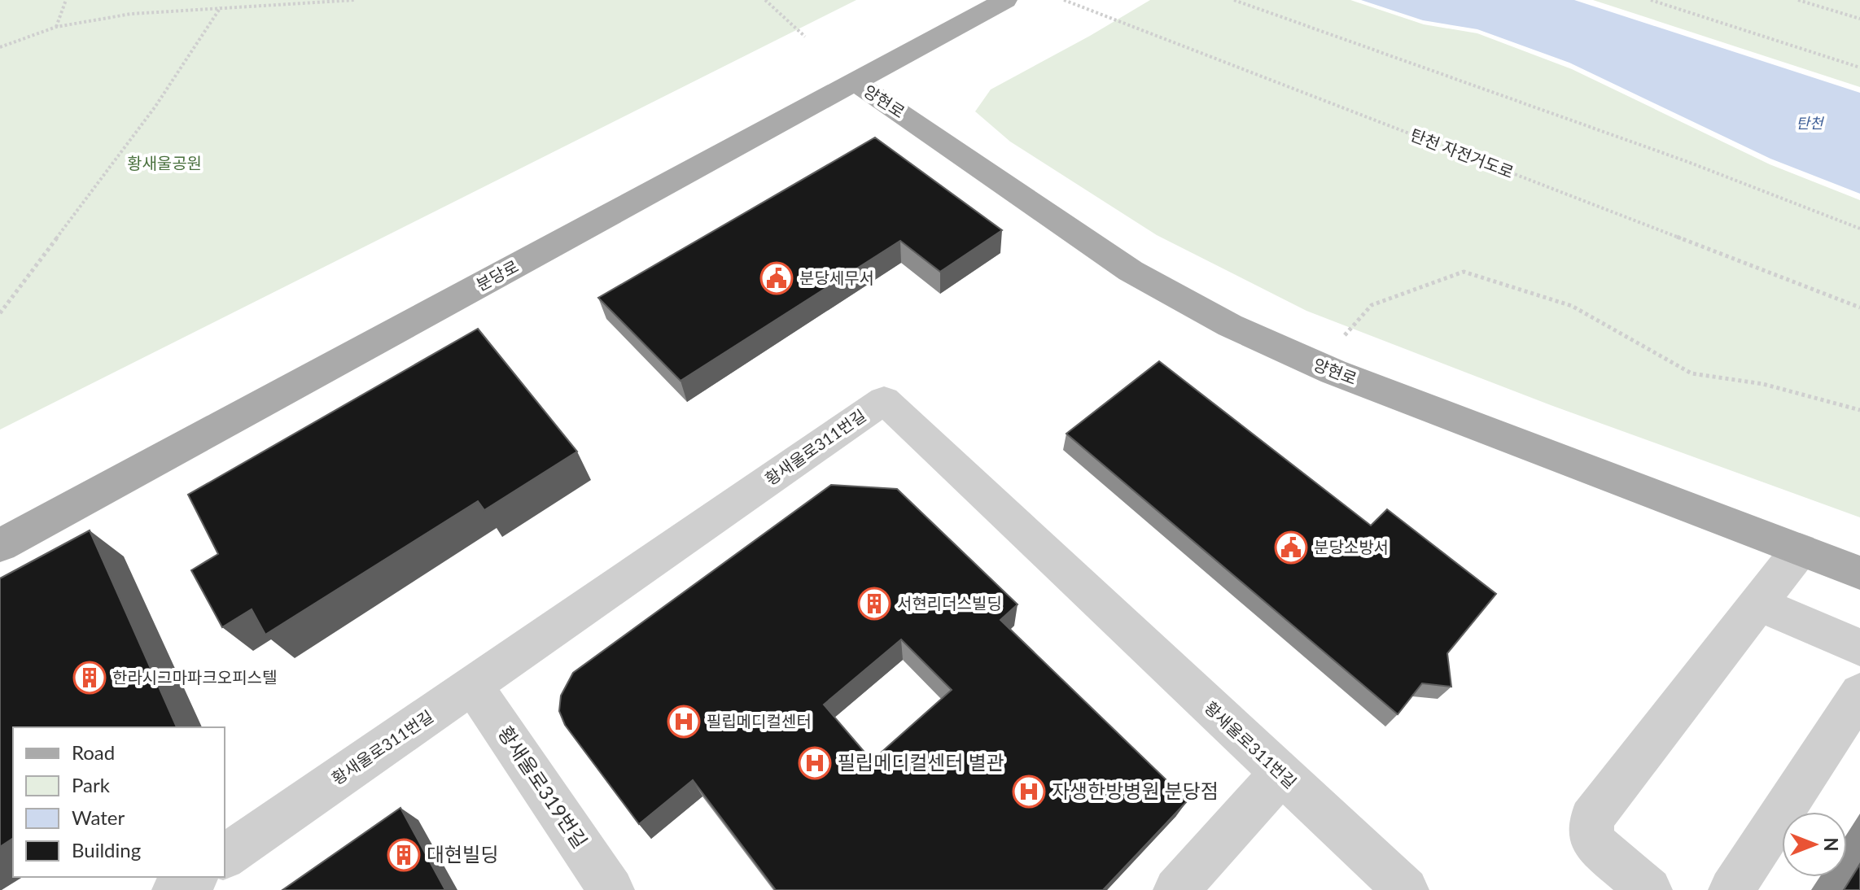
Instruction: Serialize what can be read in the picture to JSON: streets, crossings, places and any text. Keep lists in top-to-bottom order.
{
  "streets": {
    "main road": ["양현로", "분당로"],
    "street": ["황새울로311번길", "황새울로319번길"],
    "path": ["탄천 자전거도로"]
  },
  "crossings": [
    ["양현로", "분당로"],
    ["황새울로311번길", "황새울로319번길"]
  ],
  "water": ["탄천"],
  "parks": ["황새울공원"],
  "places": {
    "public building": ["분당세무서", "분당소방서"],
    "building": ["서현리더스빌딩", "한라시그마파크오피스텔", "대현빌딩"],
    "hospital": ["필립메디컬센터", "필립메디컬센터 별관", "자생한방병원 분당점"]
  },
  "legend": [
    "Road",
    "Park",
    "Water",
    "Building"
  ],
  "north": "right"
}
